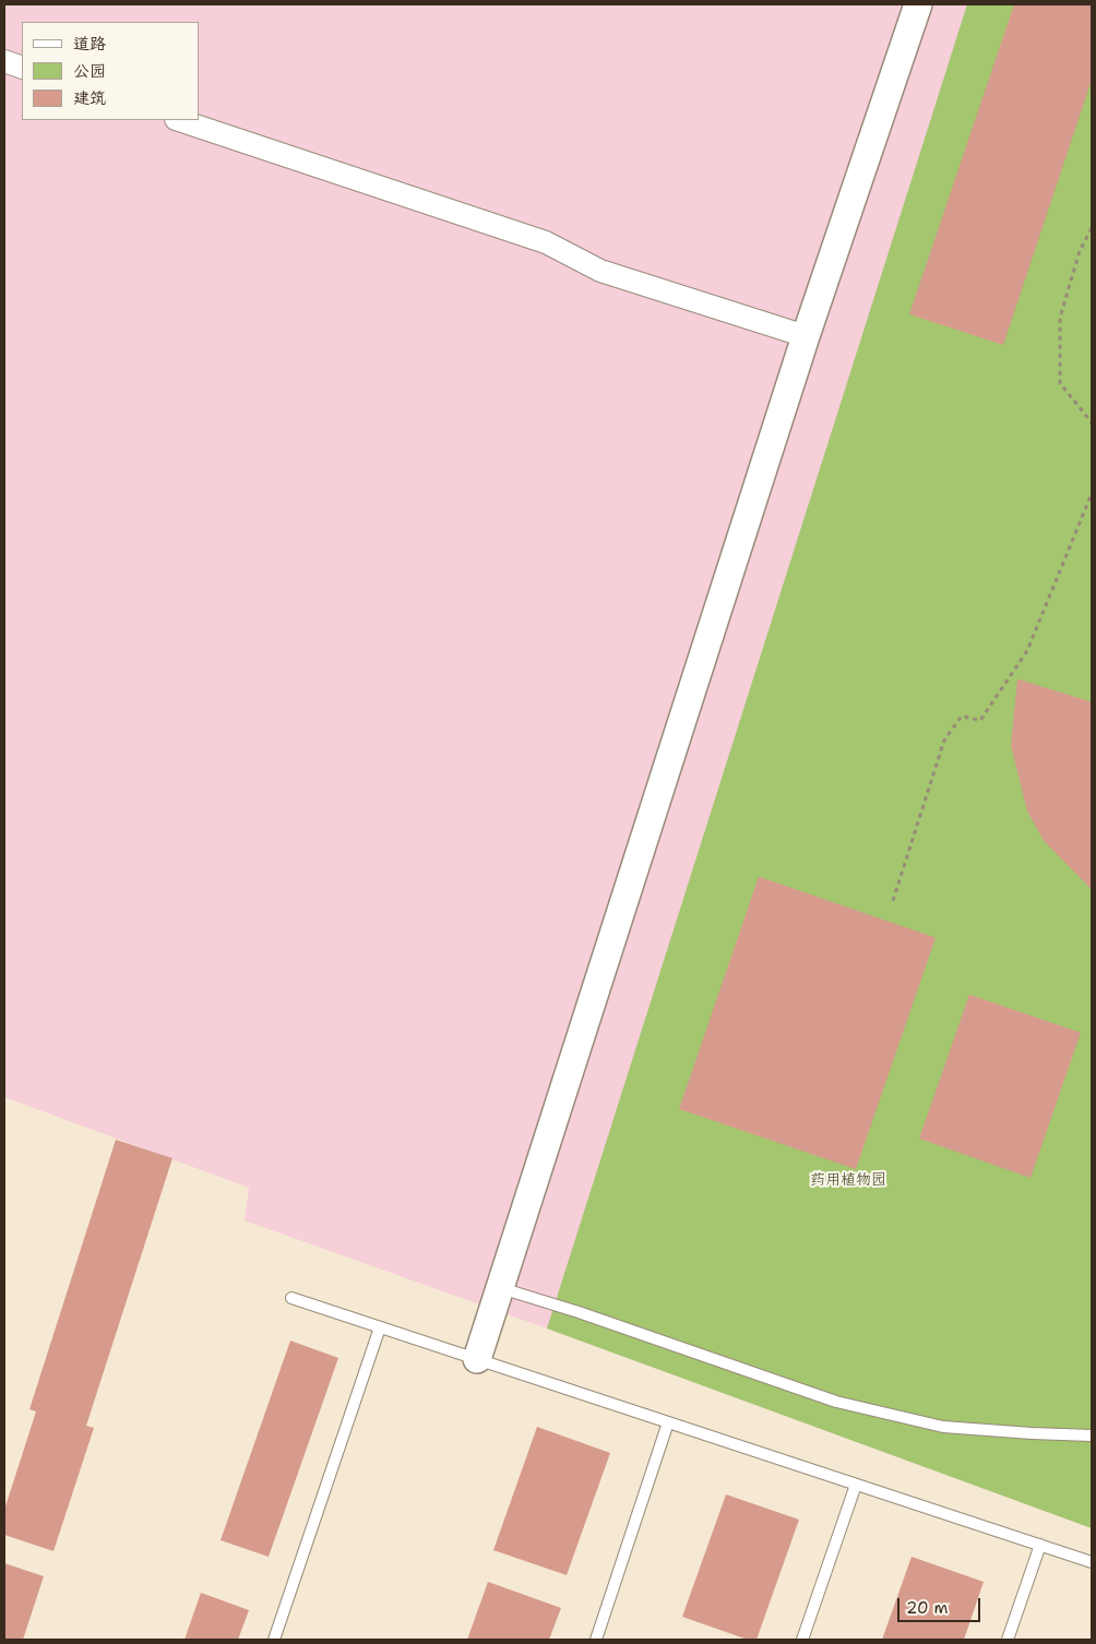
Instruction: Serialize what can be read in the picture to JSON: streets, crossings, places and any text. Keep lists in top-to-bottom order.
{
  "parks": ["药用植物园"],
  "legend": ["道路", "公园", "建筑"],
  "scale_bar": "20 m"
}
